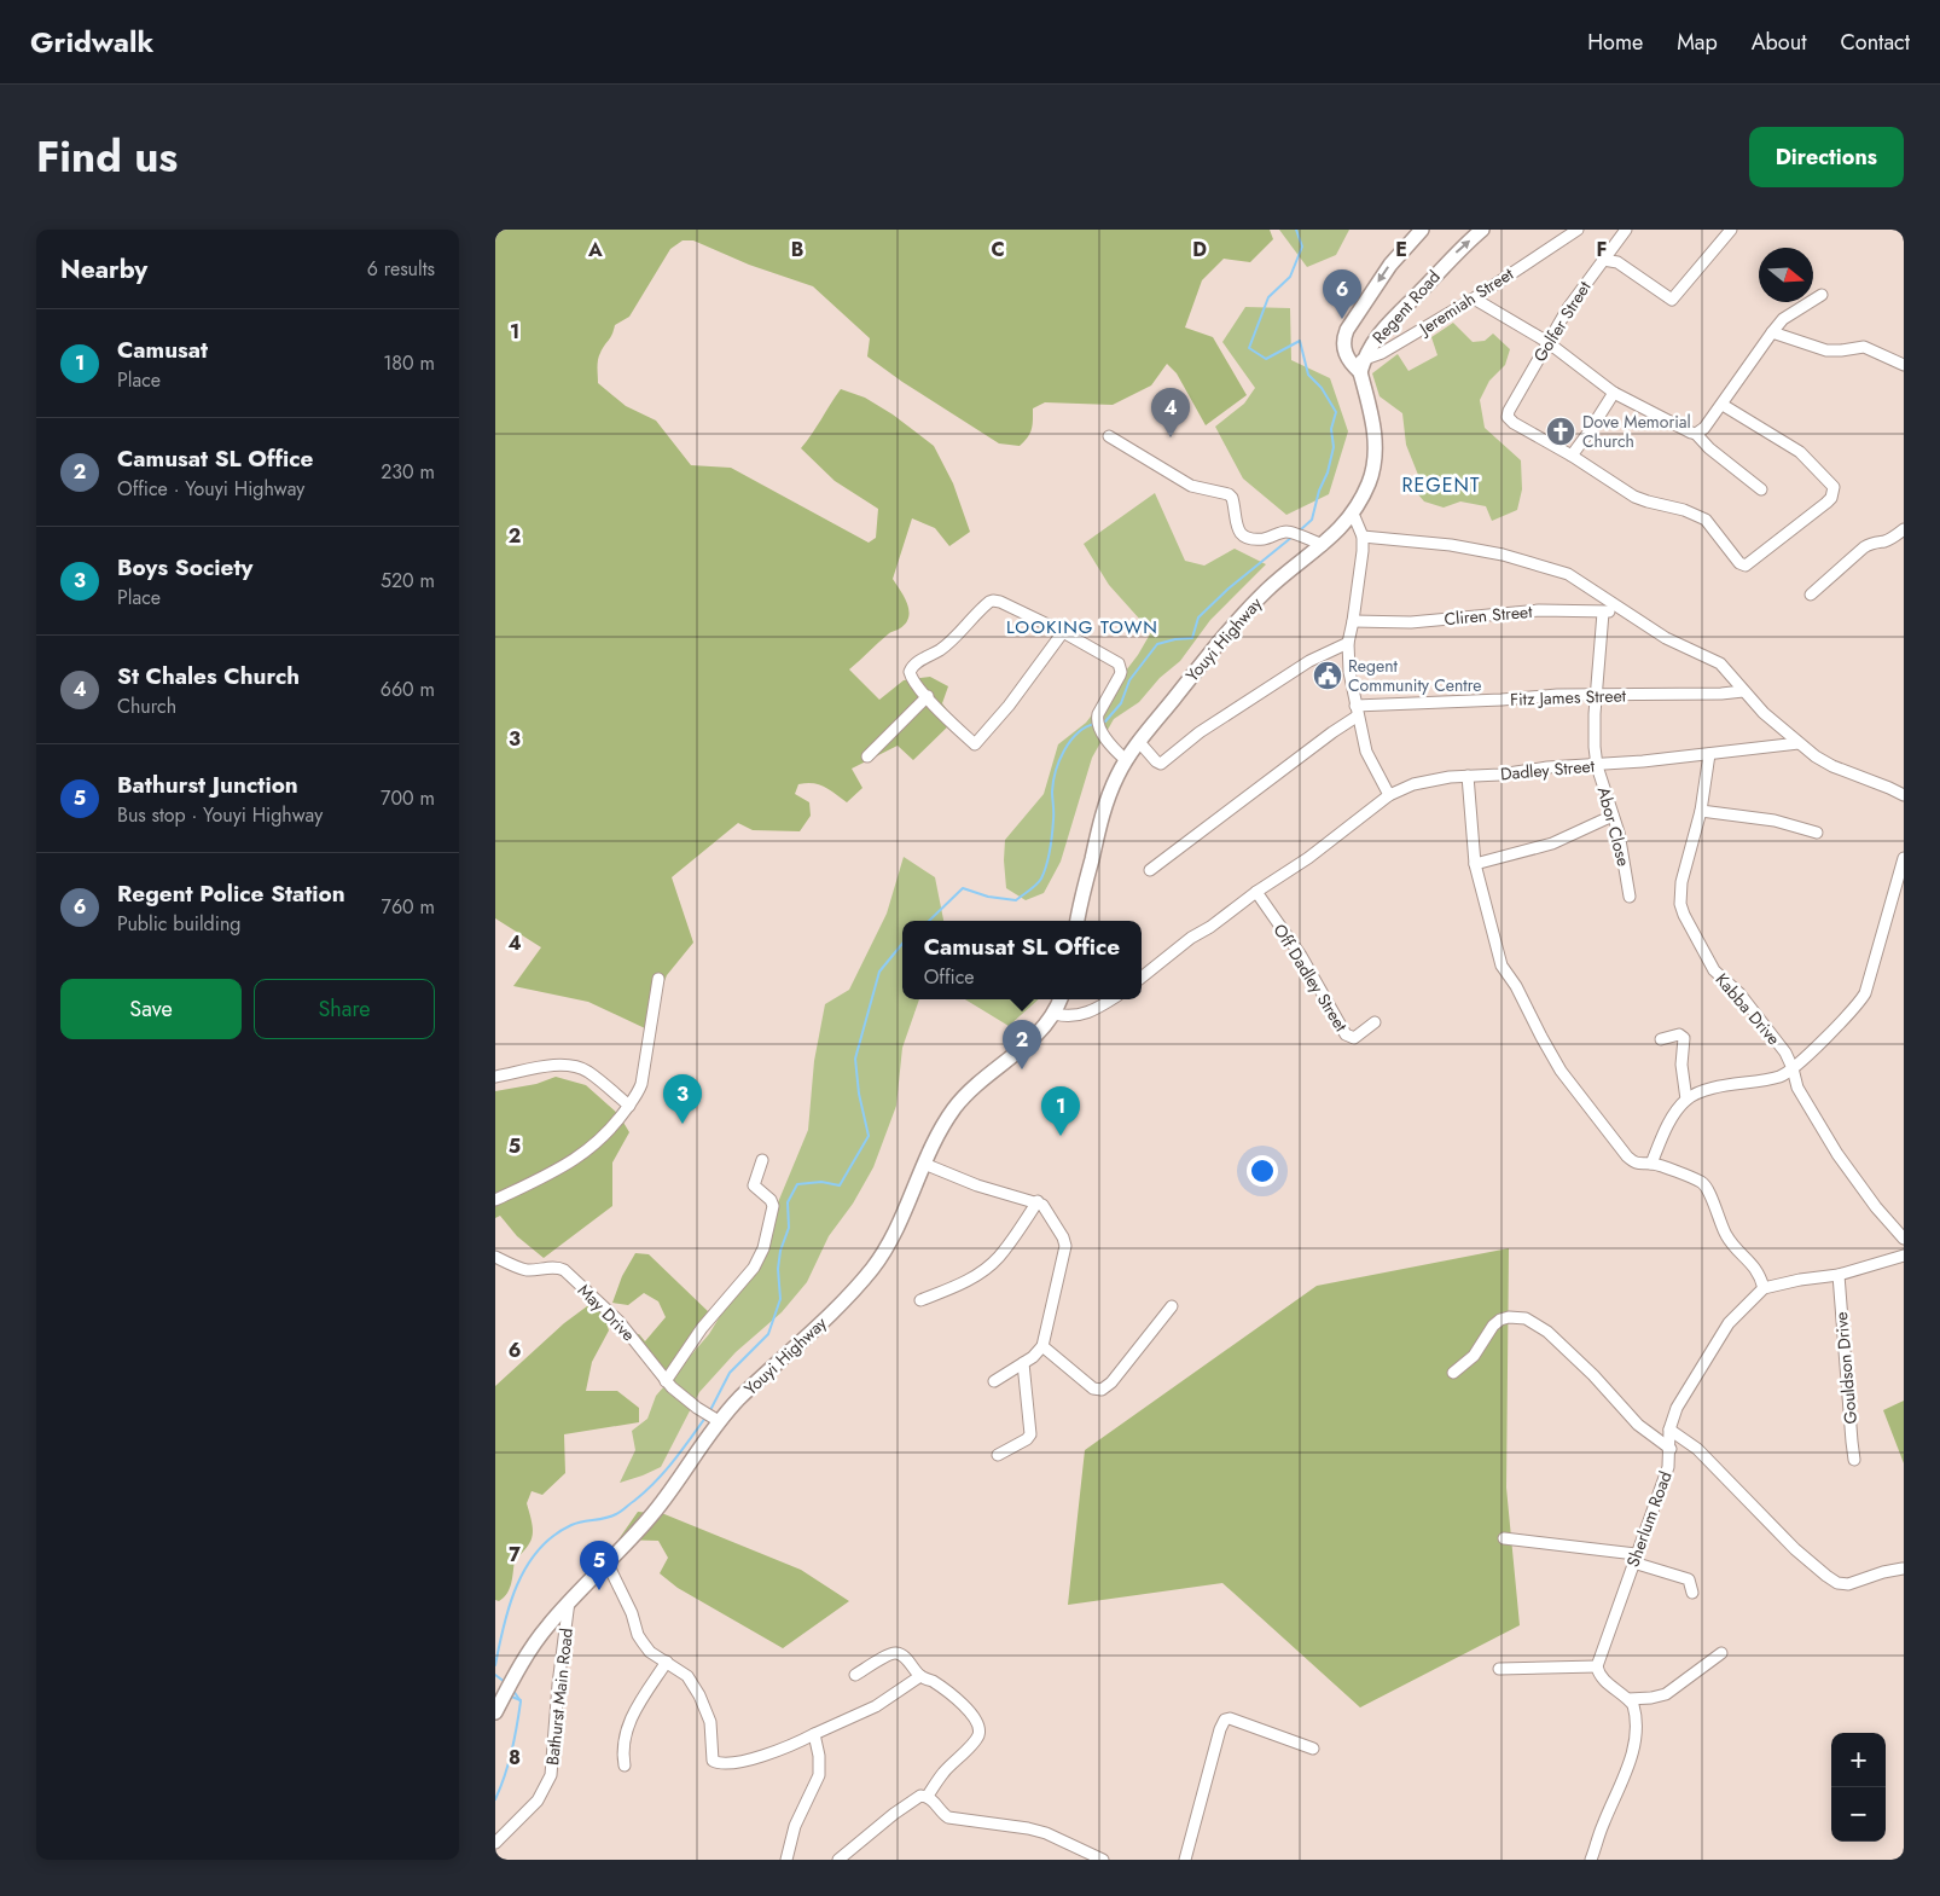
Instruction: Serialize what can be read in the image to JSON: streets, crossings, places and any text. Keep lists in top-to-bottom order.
{
  "streets": {
    "main road": ["Regent Road", "Youyi Highway"],
    "street": [
      "Jeremiah Street",
      "Golfer Street",
      "Cliren Street",
      "Fitz James Street",
      "Dadley Street",
      "Abor Close",
      "Off Dadley Street",
      "Kabba Drive",
      "May Drive",
      "Gouldson Drive",
      "Sherlum Road",
      "Bathurst Main Road"
    ]
  },
  "crossings": [
    ["Jeremiah Street", "Regent Road"],
    ["Jeremiah Street", "Youyi Highway"],
    ["Regent Road", "Youyi Highway"],
    ["Cliren Street", "Abor Close"],
    ["Youyi Highway", "May Drive"],
    ["Youyi Highway", "Bathurst Main Road"],
    ["Fitz James Street", "Abor Close"],
    ["Dadley Street", "Abor Close"],
    ["Dadley Street", "Off Dadley Street"],
    ["Dadley Street", "Kabba Drive"]
  ],
  "districts": ["REGENT", "LOOKING TOWN"],
  "places": {
    "church": ["Dove Memorial Church"],
    "public building": ["Regent Community Centre"]
  },
  "north": "right",
  "page": {
    "header": "Gridwalk",
    "nav": [
      "Home",
      "Map",
      "About",
      "Contact"
    ],
    "title": "Find us",
    "buttons": [
      "Directions",
      ["Save", "Share"]
    ],
    "heading": ["Nearby", "6 results"],
    "pins": [
      "6",
      "4",
      "2",
      "3",
      "1",
      "5"
    ],
    "list": [
      {
        "mark": "1",
        "name": "Camusat",
        "note": "Place",
        "value": "180 m"
      },
      {
        "mark": "2",
        "name": "Camusat SL Office",
        "note": "Office · Youyi Highway",
        "value": "230 m"
      },
      {
        "mark": "3",
        "name": "Boys Society",
        "note": "Place",
        "value": "520 m"
      },
      {
        "mark": "4",
        "name": "St Chales Church",
        "note": "Church",
        "value": "660 m"
      },
      {
        "mark": "5",
        "name": "Bathurst Junction",
        "note": "Bus stop · Youyi Highway",
        "value": "700 m"
      },
      {
        "mark": "6",
        "name": "Regent Police Station",
        "note": "Public building",
        "value": "760 m"
      }
    ],
    "popup": ["Camusat SL Office", "Office"],
    "map_buttons": ["+", "−"]
  },
  "grid": {
    "columns": [
      "A",
      "B",
      "C",
      "D",
      "E",
      "F"
    ],
    "rows": [
      "1",
      "2",
      "3",
      "4",
      "5",
      "6",
      "7",
      "8"
    ]
  }
}
